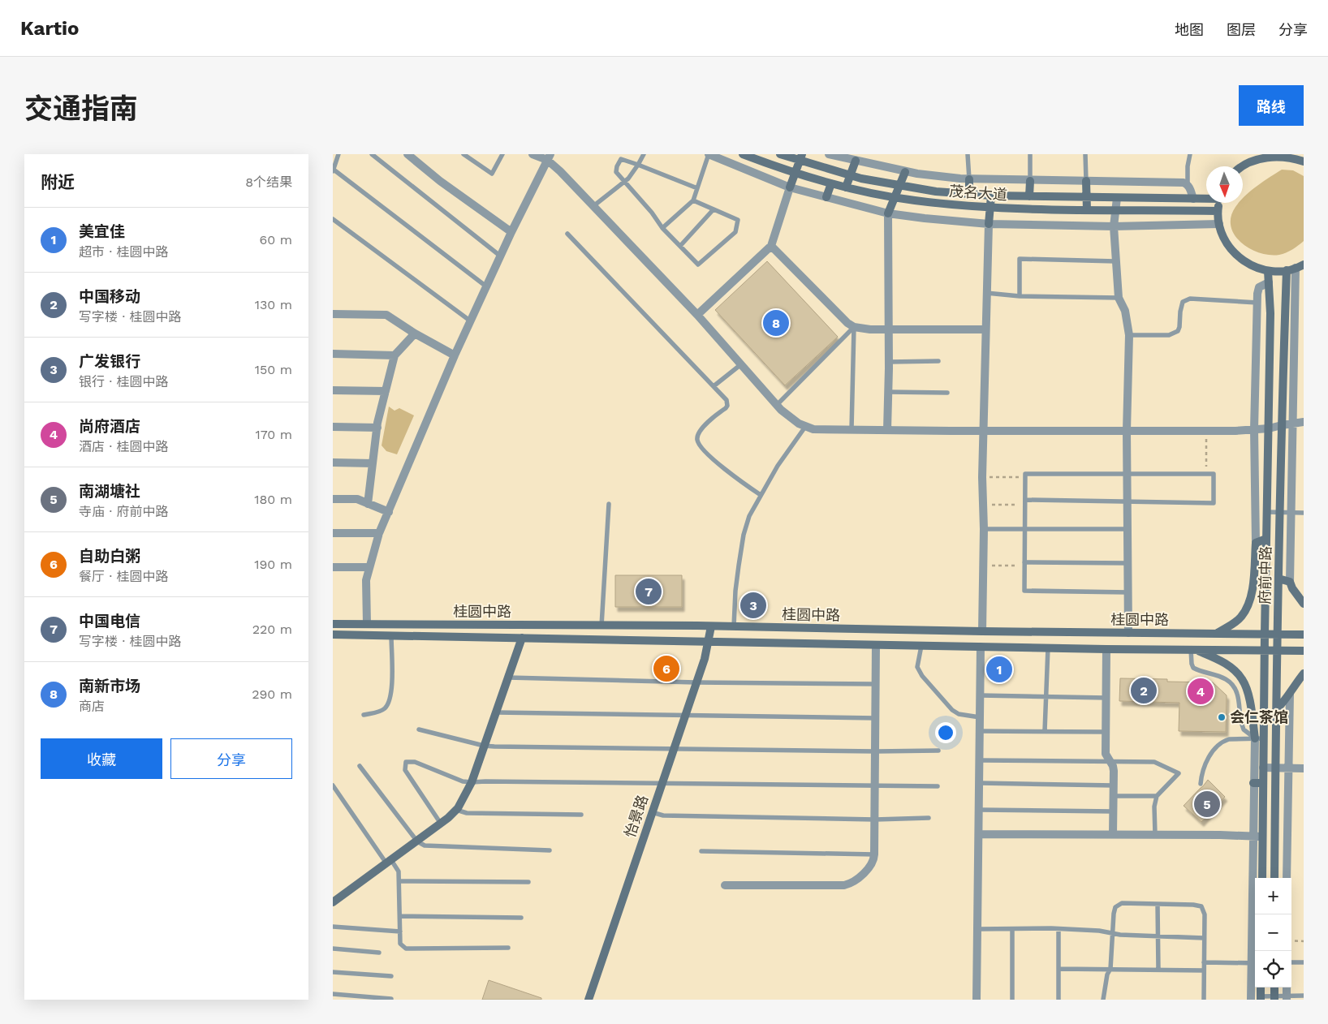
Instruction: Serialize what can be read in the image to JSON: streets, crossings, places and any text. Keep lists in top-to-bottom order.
{
  "streets": {
    "main road": [
      "茂名大道",
      "府前中路",
      "桂圆中路",
      "怡景路"
    ]
  },
  "crossings": [
    ["府前中路", "桂圆中路"],
    ["桂圆中路", "怡景路"]
  ],
  "places": ["会仁茶馆"],
  "north": "bottom",
  "page": {
    "header": "Kartio",
    "nav": ["地图", "图层", "分享"],
    "title": "交通指南",
    "buttons": [
      "路线",
      ["收藏", "分享"]
    ],
    "heading": ["附近", "8个结果"],
    "list": [
      {
        "mark": "1",
        "name": "美宜佳",
        "note": "超市 · 桂圆中路",
        "value": "60 m"
      },
      {
        "mark": "2",
        "name": "中国移动",
        "note": "写字楼 · 桂圆中路",
        "value": "130 m"
      },
      {
        "mark": "3",
        "name": "广发银行",
        "note": "银行 · 桂圆中路",
        "value": "150 m"
      },
      {
        "mark": "4",
        "name": "尚府酒店",
        "note": "酒店 · 桂圆中路",
        "value": "170 m"
      },
      {
        "mark": "5",
        "name": "南湖塘社",
        "note": "寺庙 · 府前中路",
        "value": "180 m"
      },
      {
        "mark": "6",
        "name": "自助白粥",
        "note": "餐厅 · 桂圆中路",
        "value": "190 m"
      },
      {
        "mark": "7",
        "name": "中国电信",
        "note": "写字楼 · 桂圆中路",
        "value": "220 m"
      },
      {
        "mark": "8",
        "name": "南新市场",
        "note": "商店",
        "value": "290 m"
      }
    ],
    "pins": [
      "8",
      "7",
      "3",
      "6",
      "1",
      "2",
      "4",
      "5"
    ],
    "map_buttons": ["+", "−"]
  }
}
